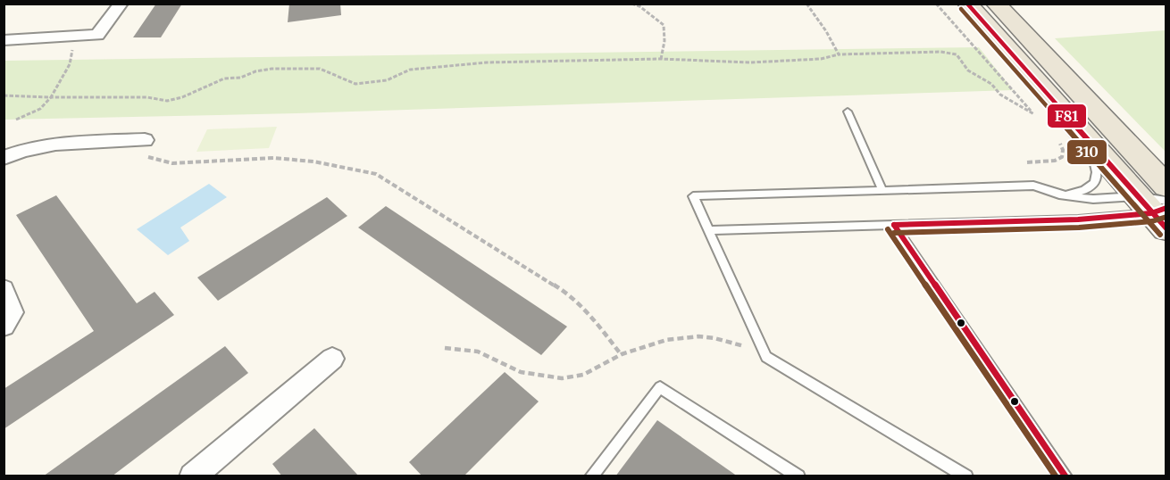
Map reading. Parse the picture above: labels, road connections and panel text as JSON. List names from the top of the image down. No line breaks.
{"lines":["transit line F81","transit line 310"]}
